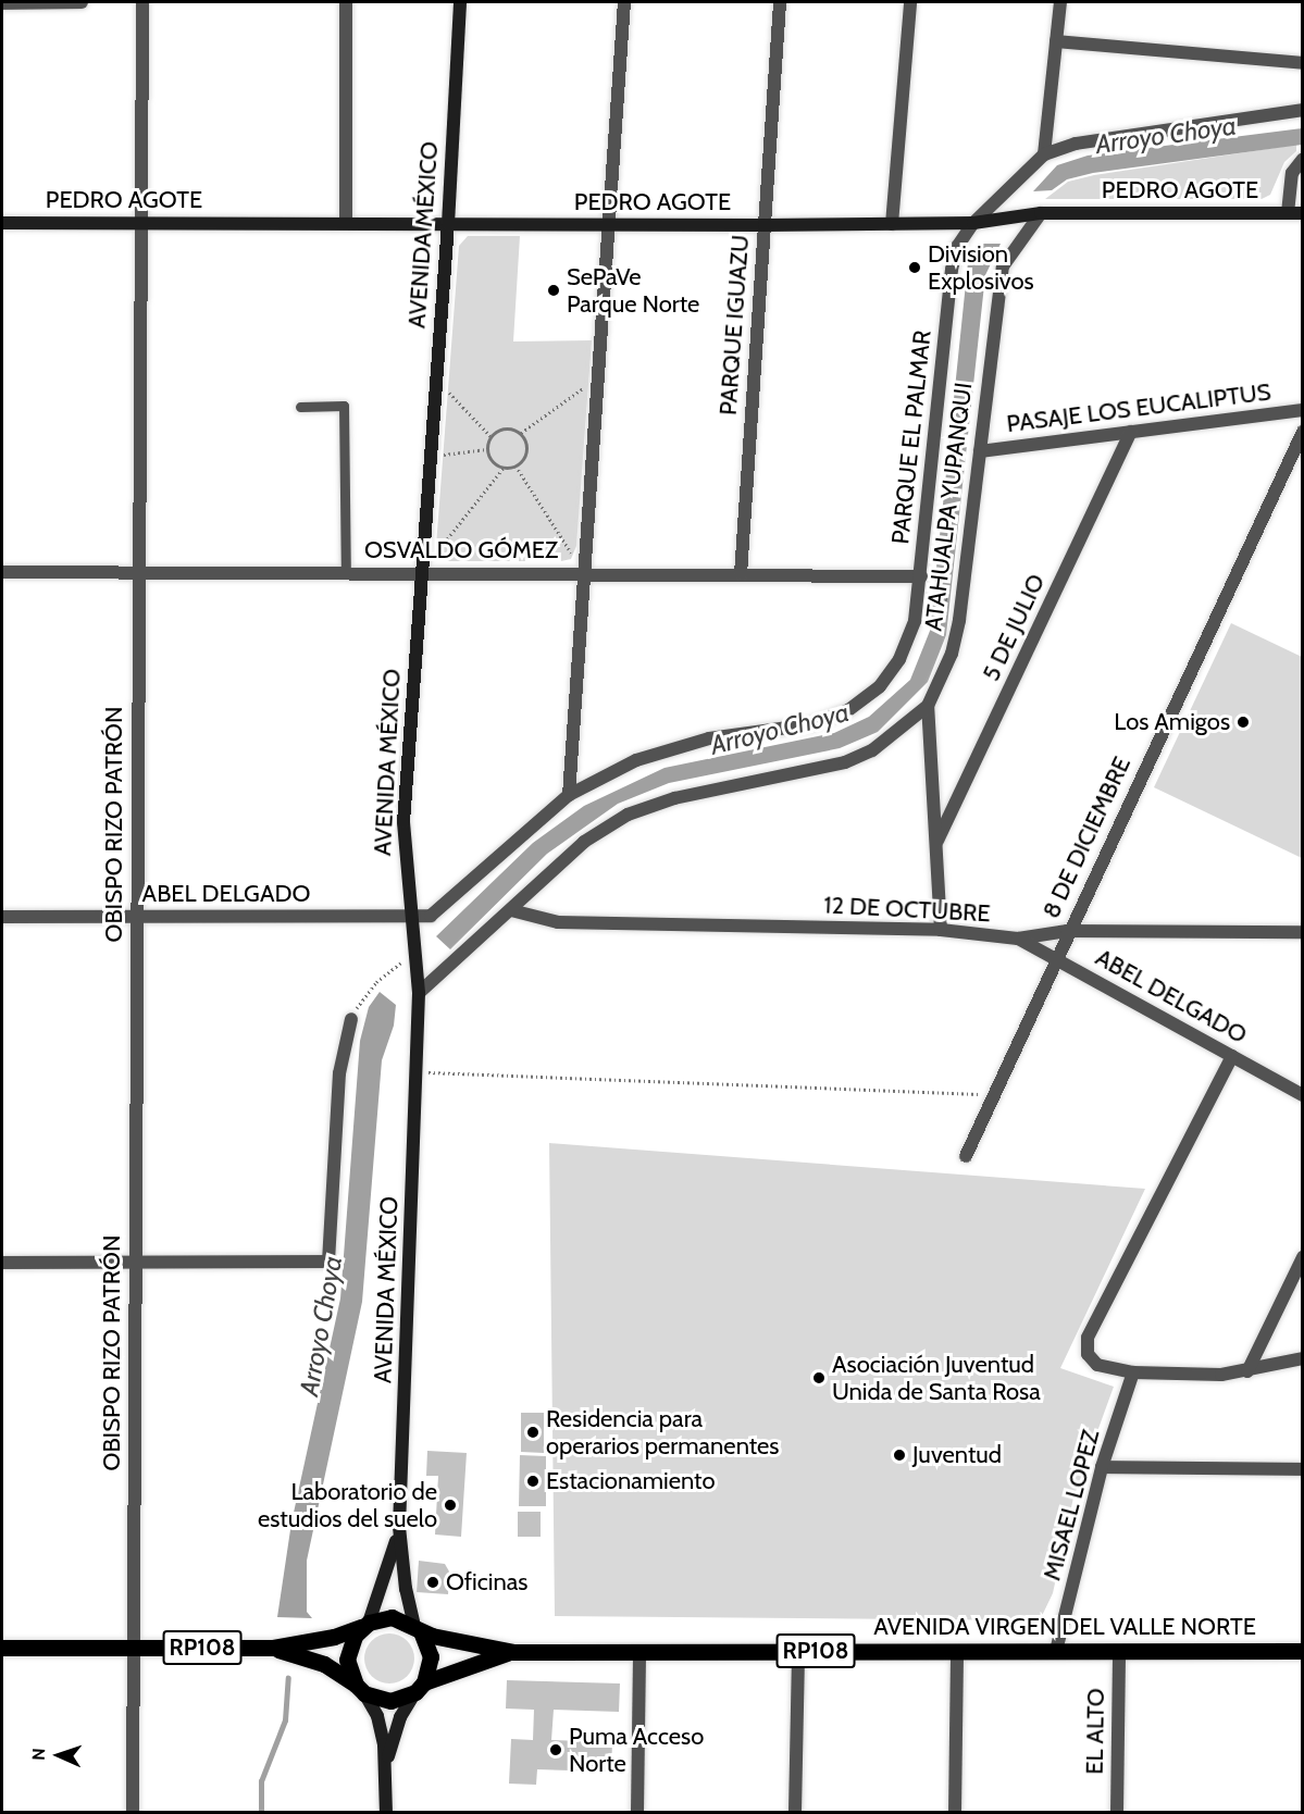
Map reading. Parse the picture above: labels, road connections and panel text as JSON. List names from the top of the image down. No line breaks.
{"streets":{"main road":["PEDRO AGOTE","AVENIDA MÉXICO","AVENIDA VIRGEN DEL VALLE NORTE","RP108"],"street":["PARQUE IGUAZU","PASAJE LOS EUCALIPTUS","PARQUE EL PALMAR","ATAHUALPA YUPANQUI","OSVALDO GÓMEZ","5 DE JULIO","OBISPO RIZO PATRÓN","8 DE DICIEMBRE","ABEL DELGADO","12 DE OCTUBRE","MISAEL LOPEZ","EL ALTO"]},"crossings":[["PEDRO AGOTE","AVENIDA MÉXICO"],["PEDRO AGOTE","PARQUE IGUAZU"],["PEDRO AGOTE","PARQUE EL PALMAR"],["PEDRO AGOTE","ATAHUALPA YUPANQUI"],["PEDRO AGOTE","OBISPO RIZO PATRÓN"],["AVENIDA MÉXICO","OSVALDO GÓMEZ"],["AVENIDA MÉXICO","ABEL DELGADO"],["AVENIDA MÉXICO","AVENIDA VIRGEN DEL VALLE NORTE"],["AVENIDA MÉXICO","RP108"],["PARQUE IGUAZU","OSVALDO GÓMEZ"],["PASAJE LOS EUCALIPTUS","ATAHUALPA YUPANQUI"],["PASAJE LOS EUCALIPTUS","5 DE JULIO"],["PARQUE EL PALMAR","OSVALDO GÓMEZ"],["PARQUE EL PALMAR","ABEL DELGADO"],["ATAHUALPA YUPANQUI","5 DE JULIO"],["ATAHUALPA YUPANQUI","12 DE OCTUBRE"],["OSVALDO GÓMEZ","OBISPO RIZO PATRÓN"],["OBISPO RIZO PATRÓN","ABEL DELGADO"],["OBISPO RIZO PATRÓN","RP108"],["8 DE DICIEMBRE","ABEL DELGADO"],["8 DE DICIEMBRE","12 DE OCTUBRE"],["ABEL DELGADO","12 DE OCTUBRE"],["MISAEL LOPEZ","AVENIDA VIRGEN DEL VALLE NORTE"],["AVENIDA VIRGEN DEL VALLE NORTE","RP108"],["AVENIDA VIRGEN DEL VALLE NORTE","EL ALTO"]],"water":["Arroyo Choya"],"places":["Division Explosivos","SePaVe Parque Norte","Los Amigos","Asociación Juventud Unida de Santa Rosa","Residencia para operarios permanentes","Juventud","Estacionamiento","Laboratorio de estudios del suelo","Oficinas","Puma Acceso Norte"],"north":"left"}
